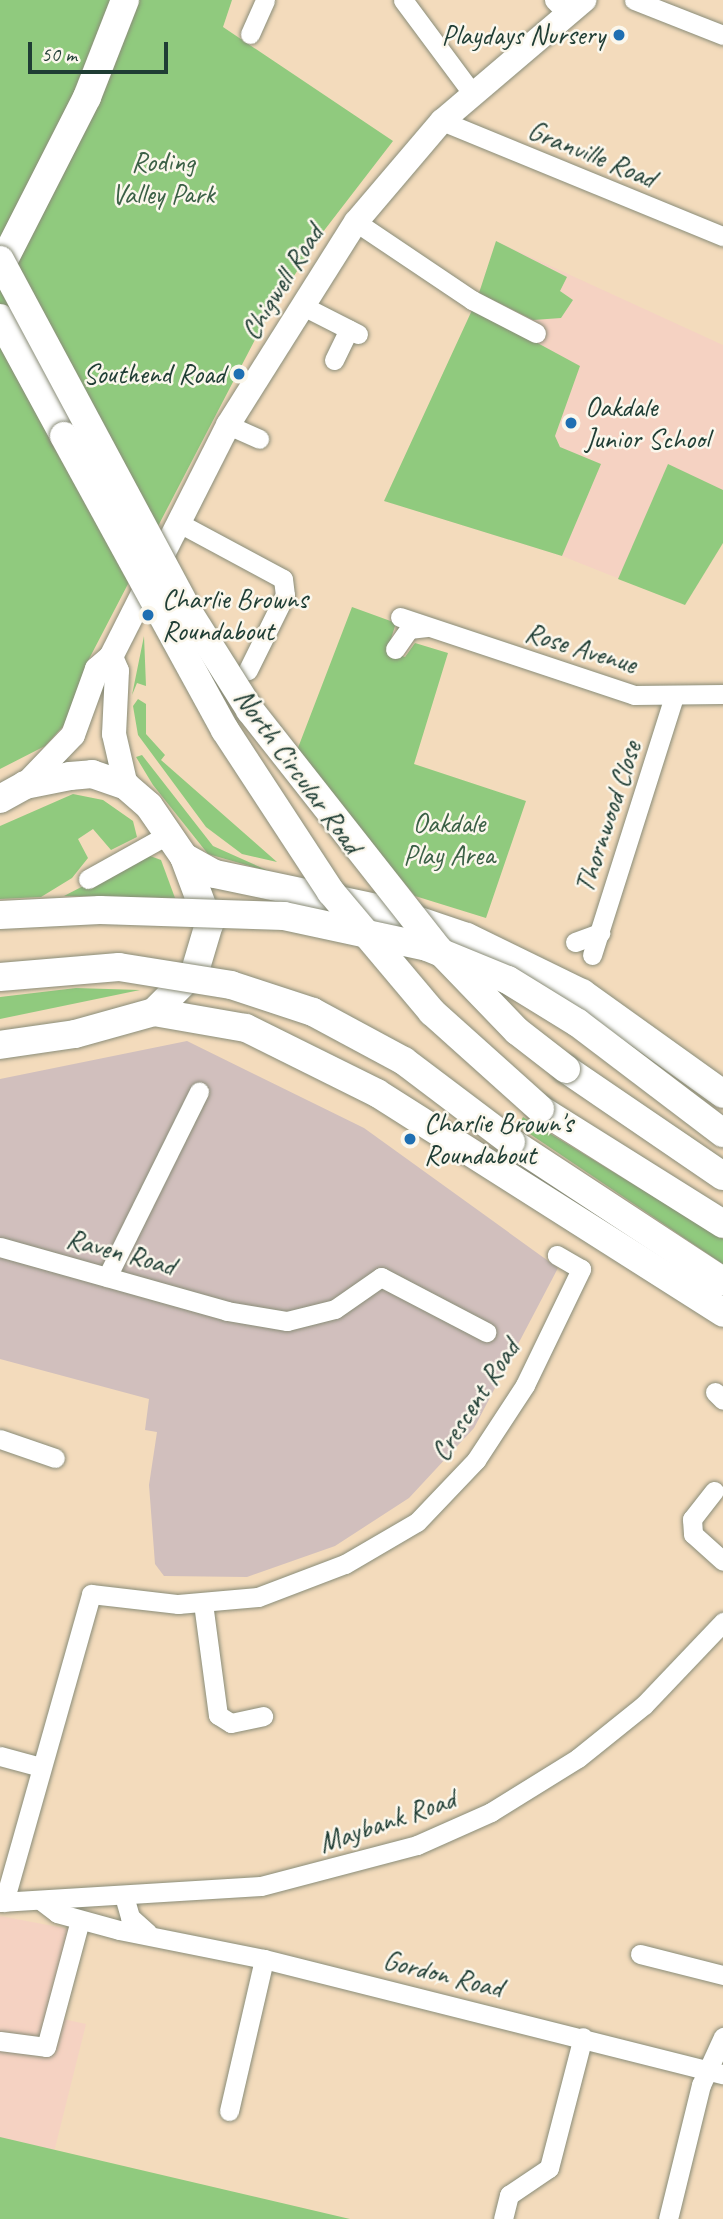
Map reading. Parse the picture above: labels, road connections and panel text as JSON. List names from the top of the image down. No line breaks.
{"streets":{"highway":["North Circular Road"],"main road":["Chigwell Road"],"street":["Granville Road","Rose Avenue","Thornwood Close","Raven Road","Crescent Road","Maybank Road","Gordon Road"]},"crossings":[["Granville Road","Chigwell Road"],["Rose Avenue","Thornwood Close"],["Crescent Road","Maybank Road"],["Maybank Road","Gordon Road"]],"parks":["Roding Valley Park","Oakdale Play Area"],"places":["Playdays Nursery","Southend Road","Oakdale Junior School","Charlie Browns Roundabout","Charlie Brown's Roundabout"],"scale_bar":"50 m"}
